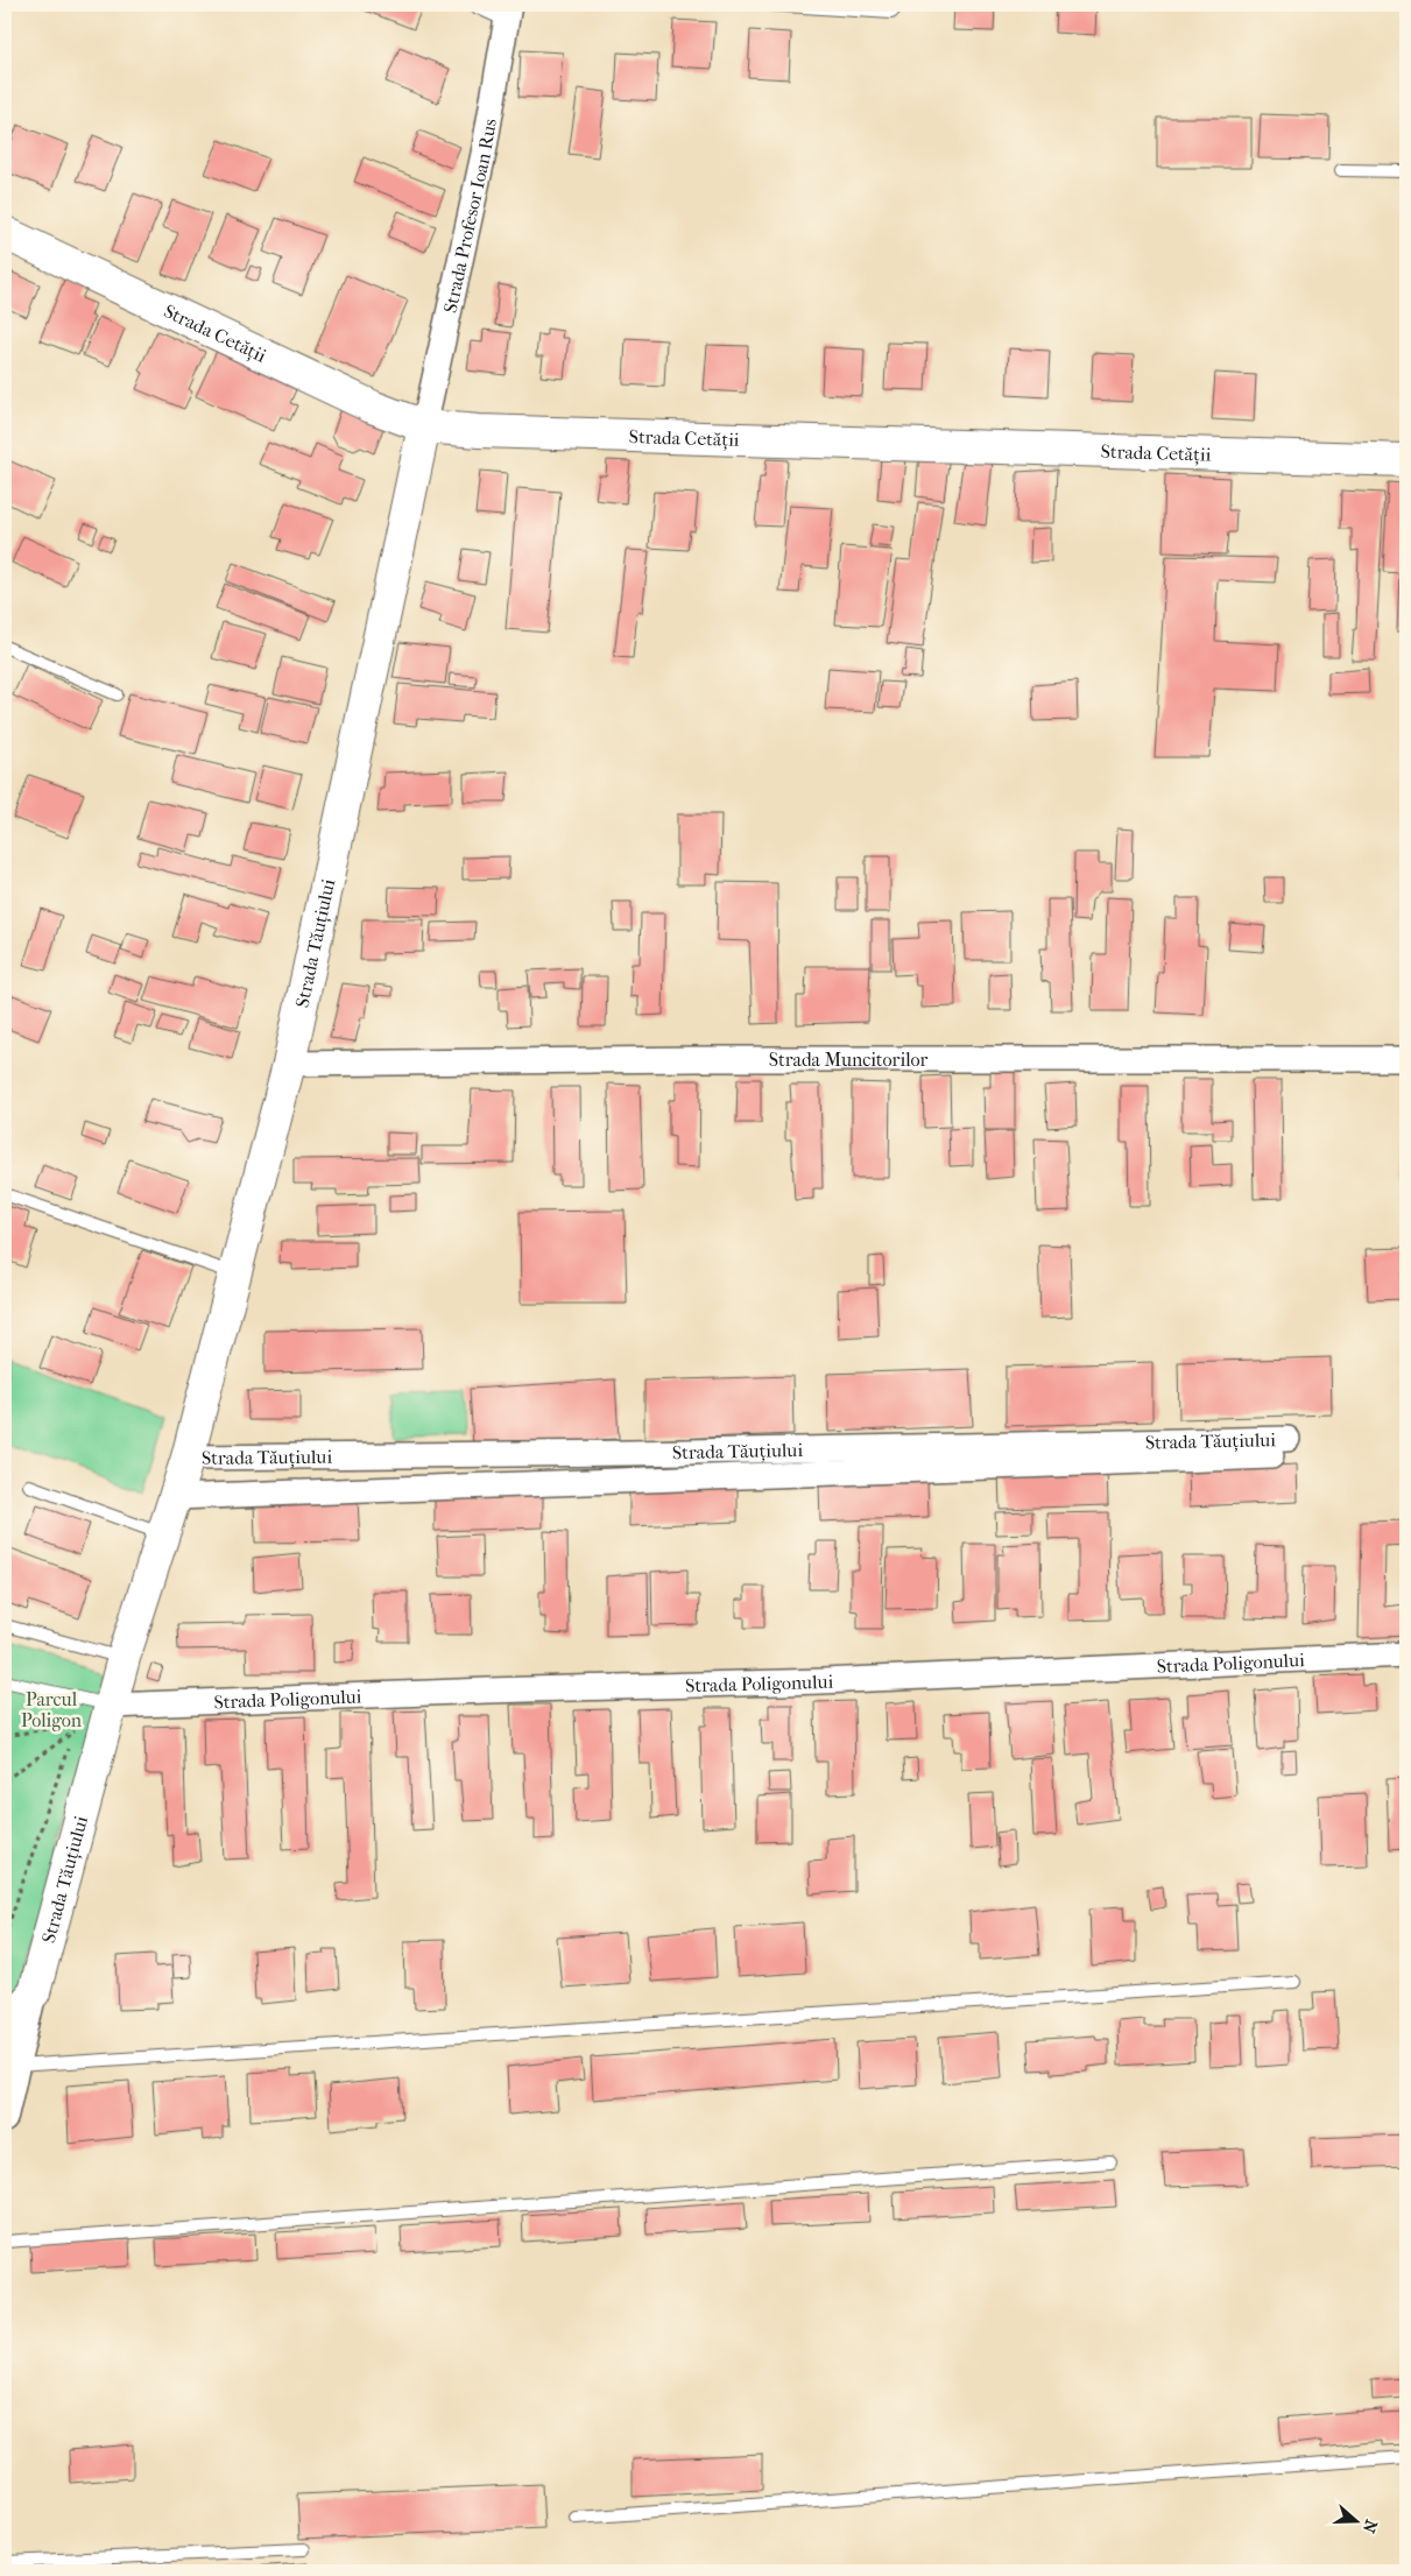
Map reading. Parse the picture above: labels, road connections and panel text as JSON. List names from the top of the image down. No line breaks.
{"streets":{"main road":["Strada Cetății","Strada Tăuțiului"],"street":["Strada Profesor Ioan Rus","Strada Muncitorilor","Strada Poligonului"]},"crossings":[["Strada Profesor Ioan Rus","Strada Cetății"],["Strada Profesor Ioan Rus","Strada Tăuțiului"],["Strada Cetății","Strada Tăuțiului"],["Strada Tăuțiului","Strada Muncitorilor"],["Strada Tăuțiului","Strada Poligonului"]],"parks":["Parcul Poligon"],"north":"right"}
